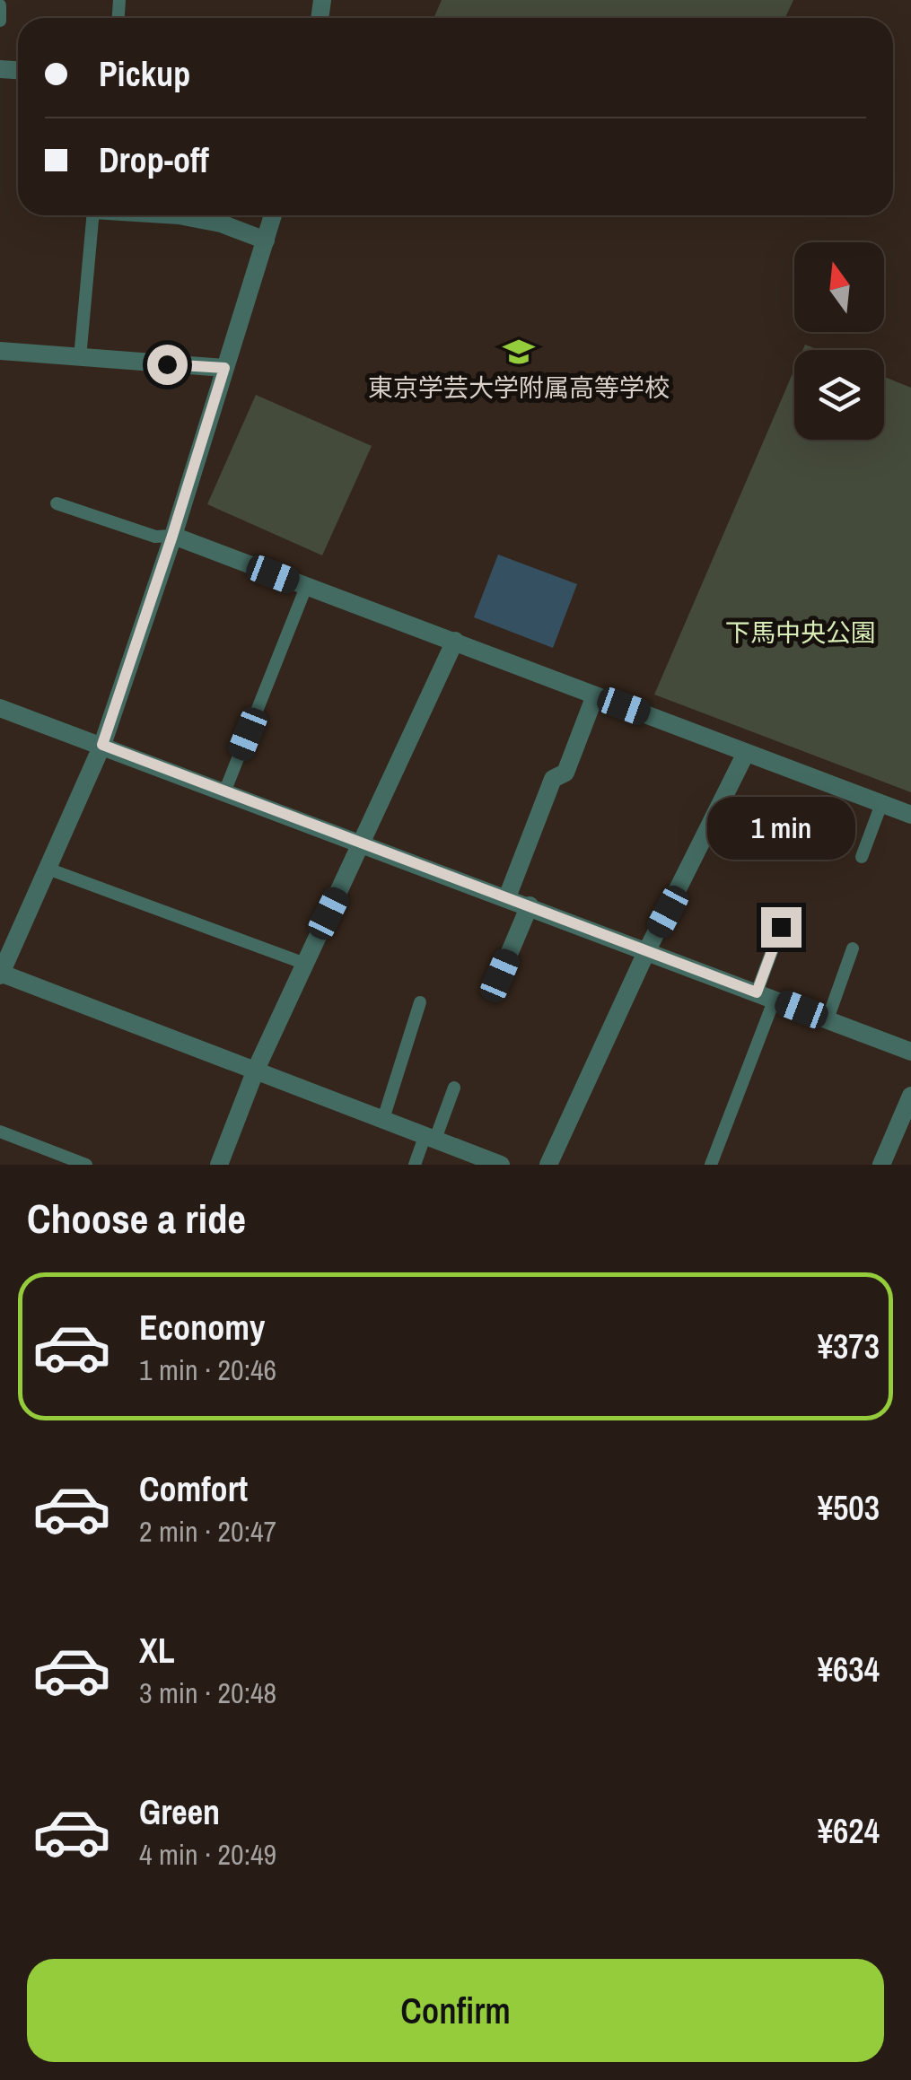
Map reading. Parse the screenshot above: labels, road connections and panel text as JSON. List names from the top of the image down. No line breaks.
{"parks":["下馬中央公園"],"places":{"school or university":["東京学芸大学附属高等学校"]},"north":"top","page":{"banner":["Pickup","Drop-off"],"bubble":"1 min","heading":"Choose a ride","list":[{"name":"Economy","note":"1 min · 20:46","value":"¥373"},{"name":"Comfort","note":"2 min · 20:47","value":"¥503"},{"name":"XL","note":"3 min · 20:48","value":"¥634"},{"name":"Green","note":"4 min · 20:49","value":"¥624"}],"buttons":"Confirm"}}
